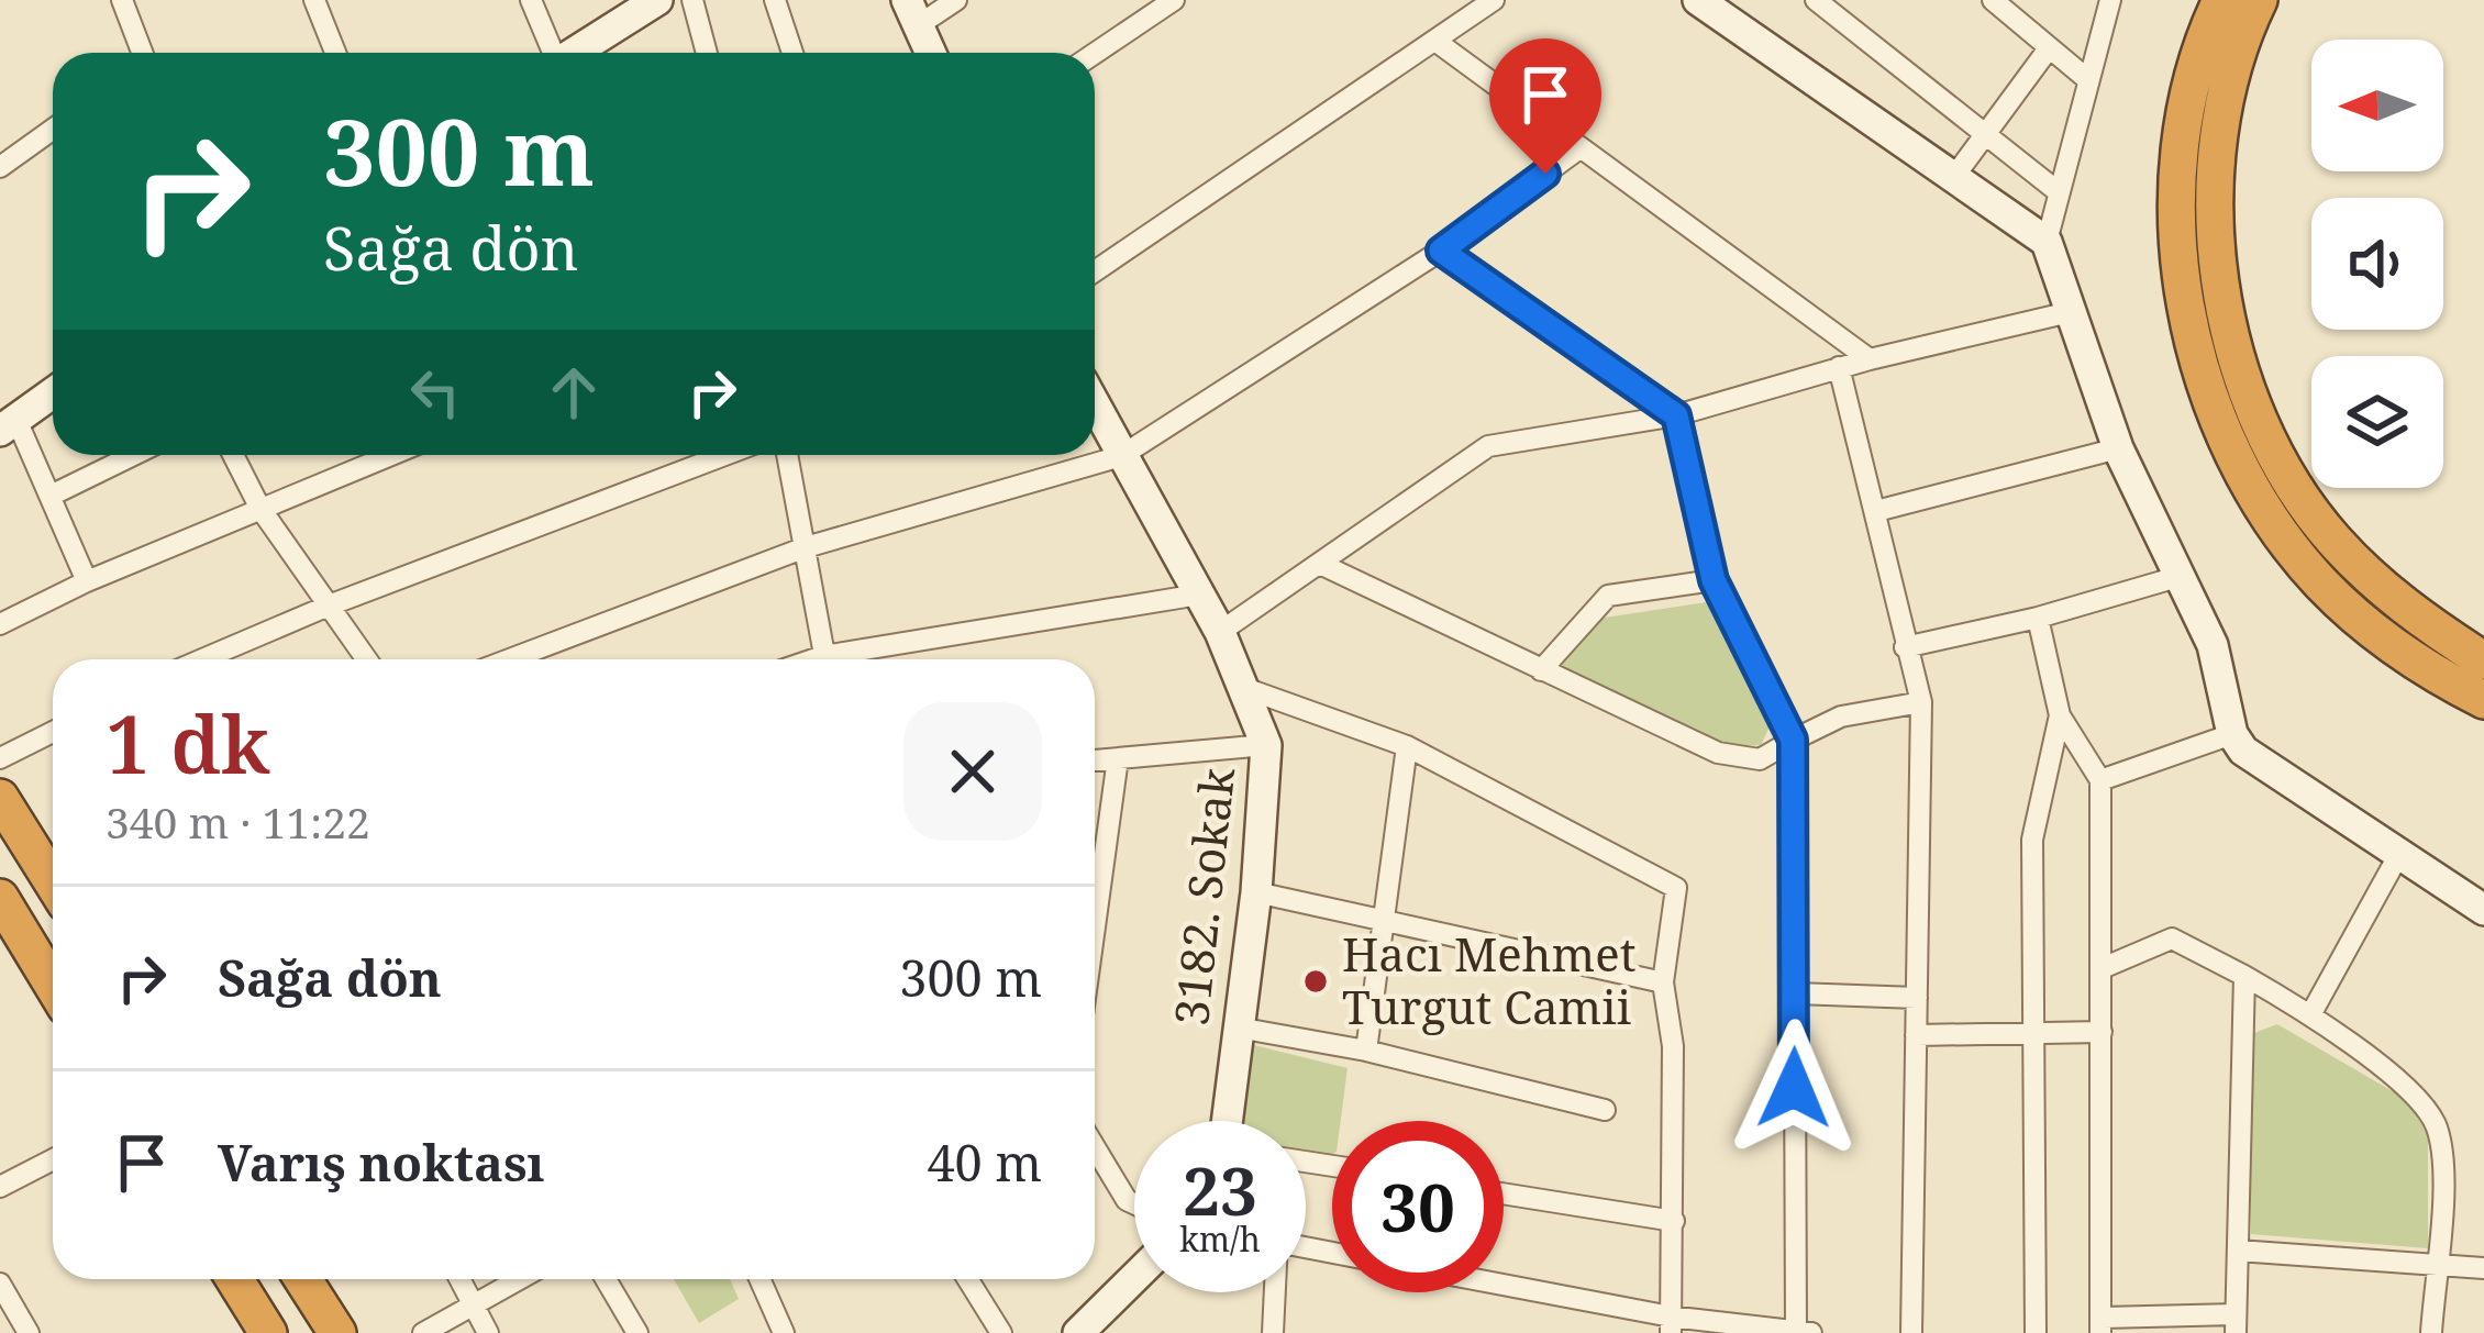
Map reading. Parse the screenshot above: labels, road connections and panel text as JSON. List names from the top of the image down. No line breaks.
{"streets":{"main road":["3182. Sokak"]},"places":["Hacı Mehmet Turgut Camii"],"north":"left","page":{"turn":["300 m","Sağa dön"],"heading":["1 dk","340 m · 11:22"],"list":[{"name":"Sağa dön","value":"300 m"},{"name":"Varış noktası","value":"40 m"}],"speed":"23 km/h","limit":"30"}}
